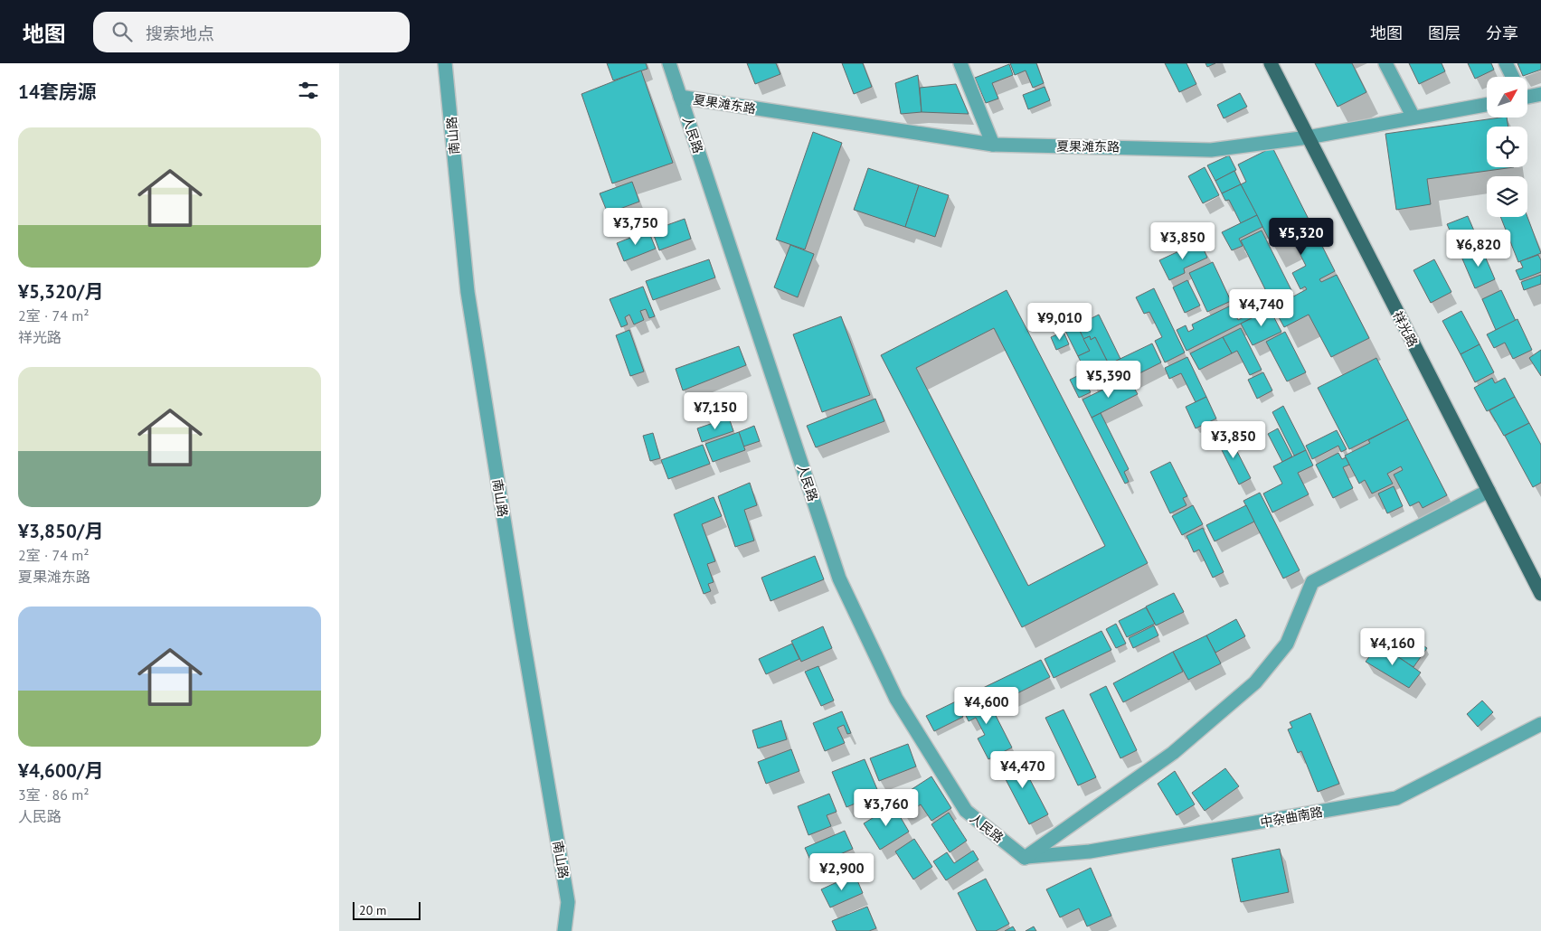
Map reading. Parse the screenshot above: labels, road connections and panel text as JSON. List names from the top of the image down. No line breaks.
{"streets":{"main road":["祥光路"],"street":["夏果滩东路","人民路","南山路","中杂曲南路"]},"crossings":[["夏果滩东路","人民路"],["夏果滩东路","祥光路"],["人民路","中杂曲南路"]],"scale_bar":"20 m","north":"top right","page":{"header":"地图","search":"搜索地点","nav":["地图","图层","分享"],"heading":"14套房源","list":[{"name":"¥5,320/月","note":"2室 · 74 m² · 祥光路"},{"name":"¥3,850/月","note":"2室 · 74 m² · 夏果滩东路"},{"name":"¥4,600/月","note":"3室 · 86 m² · 人民路"}],"price":["¥3,750","¥5,320","¥3,850","¥6,820","¥4,740","¥9,010","¥5,390","¥7,150","¥3,850","¥4,160","¥4,600","¥4,470","¥3,760","¥2,900"],"scale":"20 m"}}
